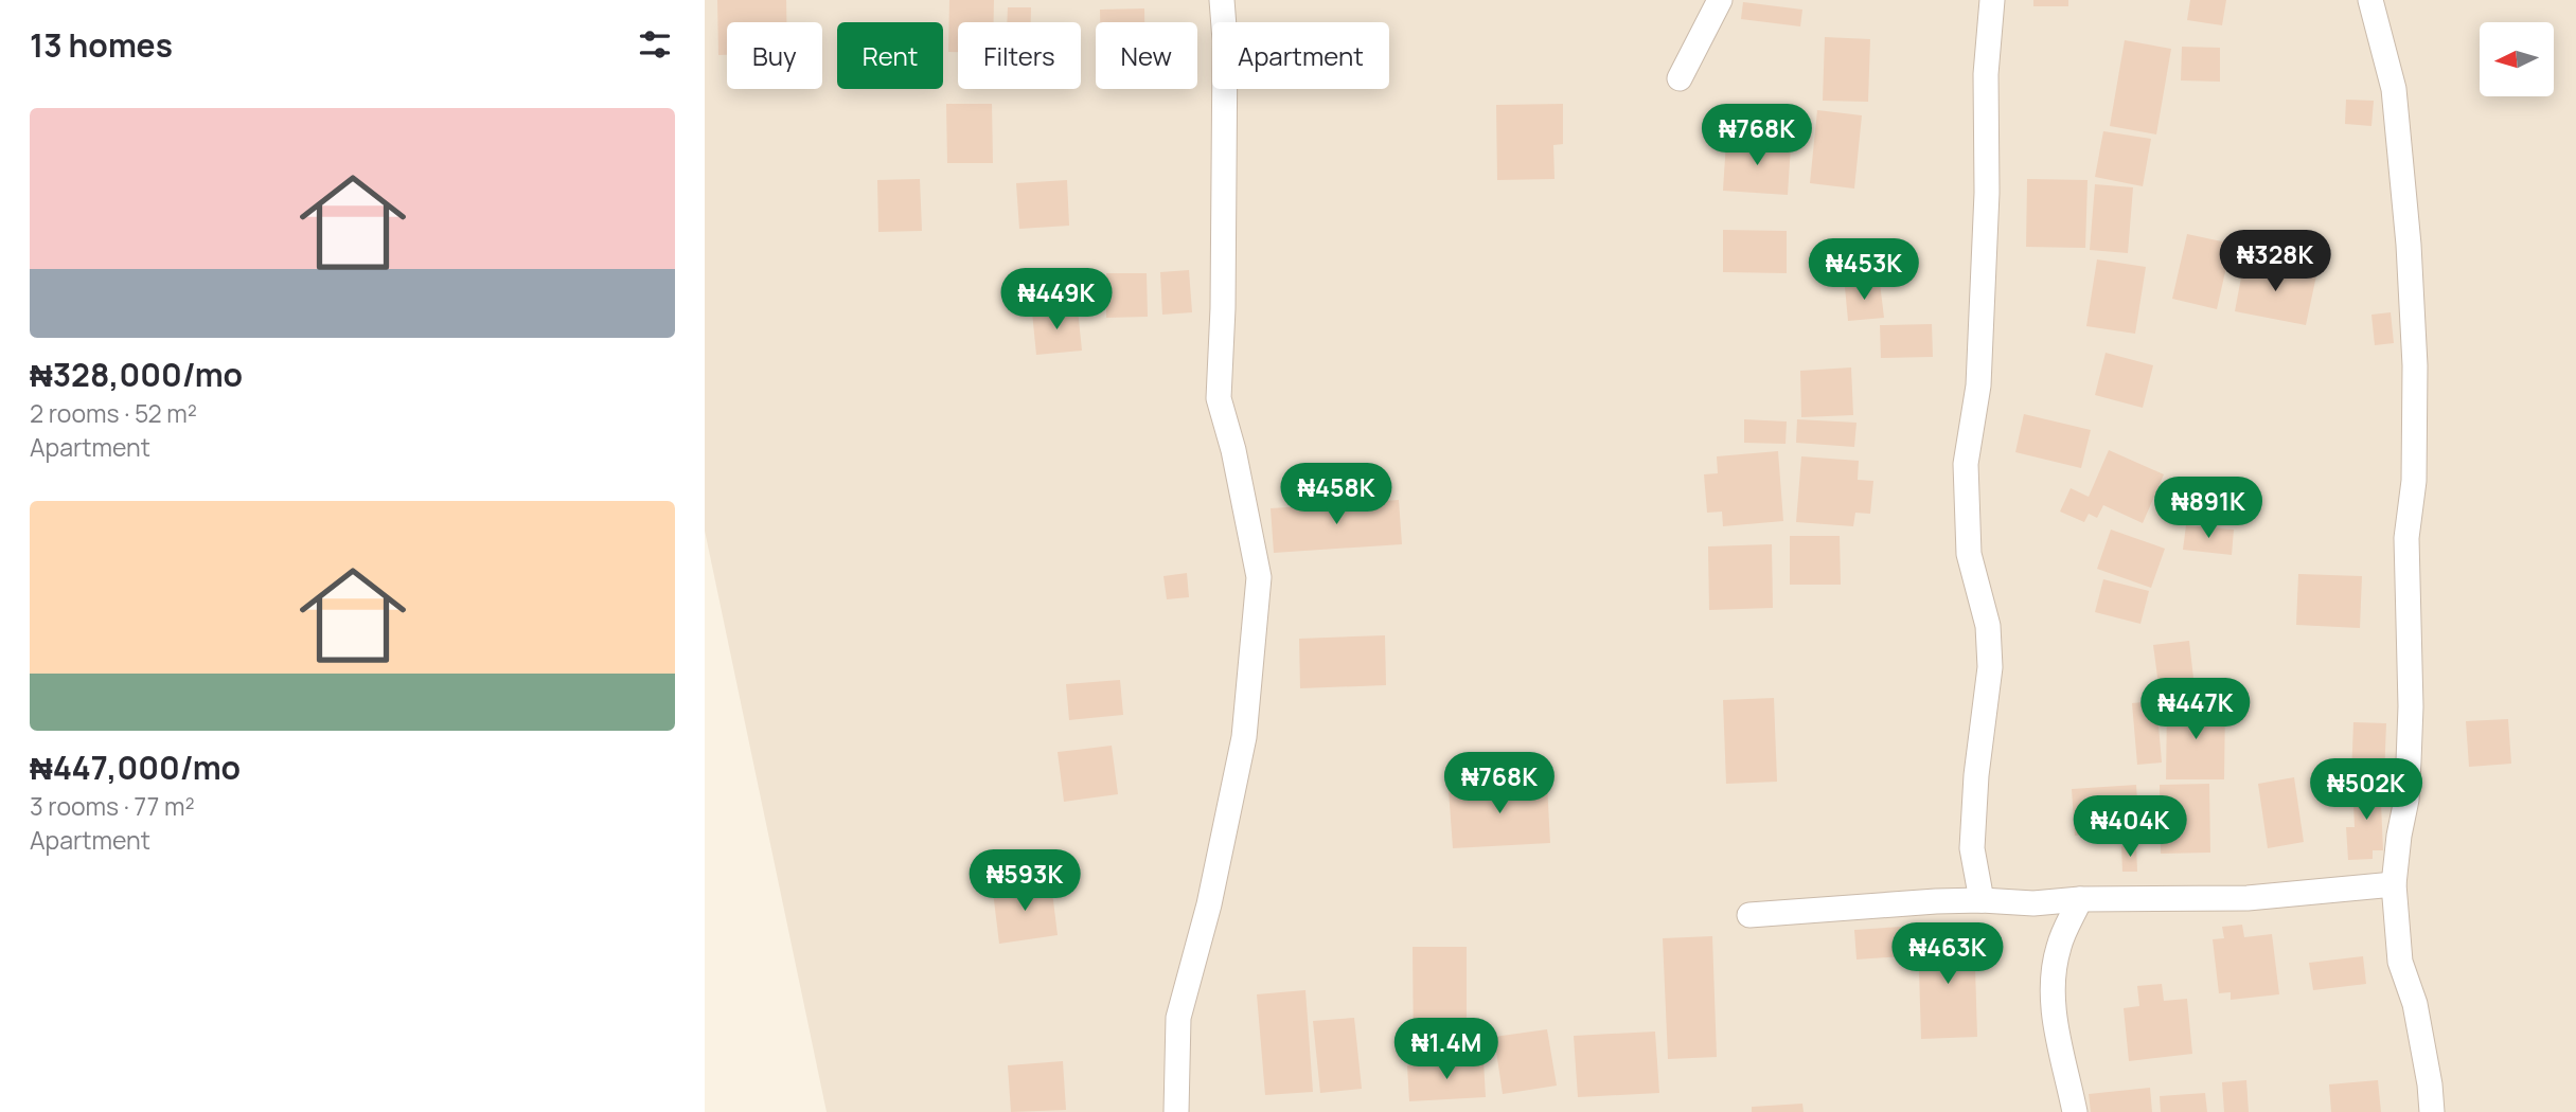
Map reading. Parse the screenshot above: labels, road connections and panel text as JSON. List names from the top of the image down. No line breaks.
{"north":"left","page":{"heading":"13 homes","chip":["Buy","Rent","Filters","New","Apartment"],"list":[{"name":"₦328,000/mo","note":"2 rooms · 52 m² · Apartment"},{"name":"₦447,000/mo","note":"3 rooms · 77 m² · Apartment"}],"price":["₦768K","₦328K","₦453K","₦449K","₦458K","₦891K","₦447K","₦768K","₦502K","₦404K","₦593K","₦463K","₦1.4M"]}}
